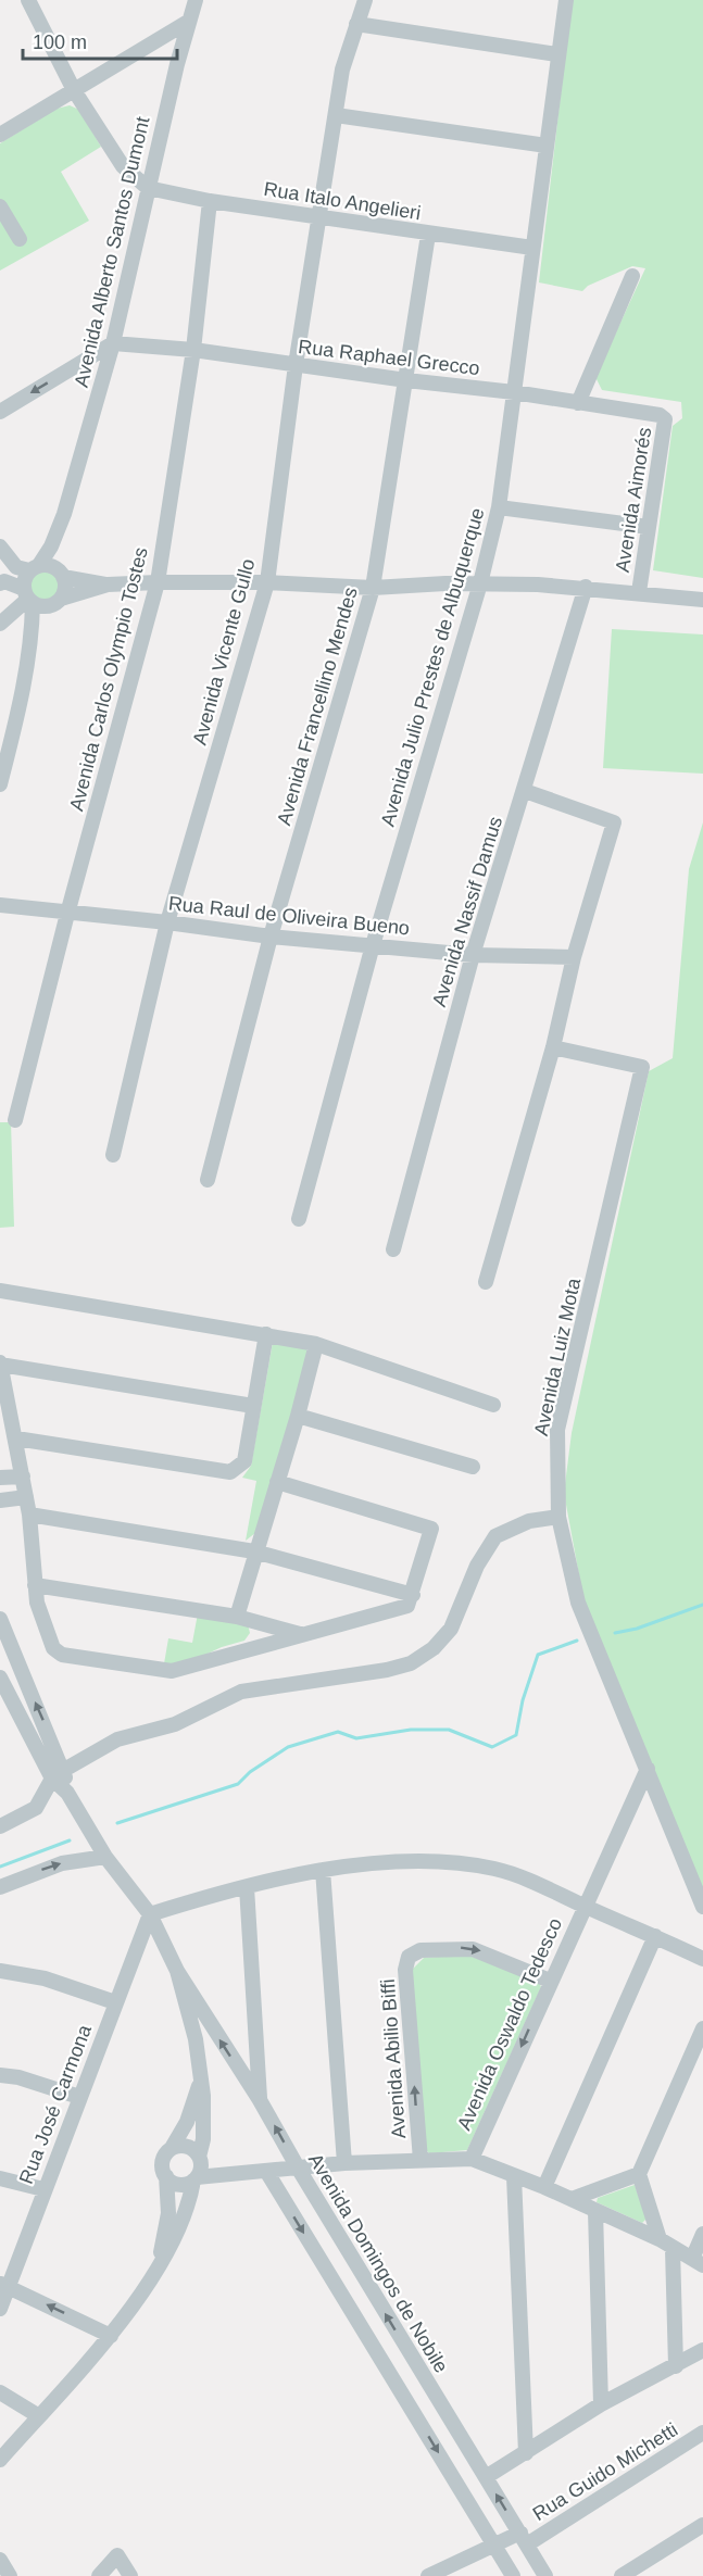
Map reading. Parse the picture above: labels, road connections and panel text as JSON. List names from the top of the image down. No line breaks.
{"streets":{"street":["Rua Italo Angelieri","Avenida Alberto Santos Dumont","Rua Raphael Grecco","Avenida Aimorés","Avenida Vicente Gullo","Avenida Julio Prestes de Albuquerque","Avenida Carlos Olympio Tostes","Avenida Francellino Mendes","Avenida Nassif Damus","Rua Raul de Oliveira Bueno","Avenida Luiz Mota","Avenida Oswaldo Tedesco","Avenida Abilio Biffi","Rua José Carmona","Avenida Domingos de Nobile","Rua Guido Michetti"]},"crossings":[["Rua Italo Angelieri","Avenida Alberto Santos Dumont"],["Rua Italo Angelieri","Avenida Vicente Gullo"],["Rua Italo Angelieri","Avenida Julio Prestes de Albuquerque"],["Rua Italo Angelieri","Avenida Carlos Olympio Tostes"],["Rua Italo Angelieri","Avenida Francellino Mendes"],["Avenida Alberto Santos Dumont","Rua Raphael Grecco"],["Rua Raphael Grecco","Avenida Aimorés"],["Rua Raphael Grecco","Avenida Vicente Gullo"],["Rua Raphael Grecco","Avenida Julio Prestes de Albuquerque"],["Rua Raphael Grecco","Avenida Carlos Olympio Tostes"],["Rua Raphael Grecco","Avenida Francellino Mendes"],["Avenida Vicente Gullo","Rua Raul de Oliveira Bueno"],["Avenida Julio Prestes de Albuquerque","Rua Raul de Oliveira Bueno"],["Avenida Carlos Olympio Tostes","Rua Raul de Oliveira Bueno"],["Avenida Francellino Mendes","Rua Raul de Oliveira Bueno"],["Avenida Nassif Damus","Rua Raul de Oliveira Bueno"],["Avenida Luiz Mota","Avenida Oswaldo Tedesco"],["Avenida Oswaldo Tedesco","Avenida Abilio Biffi"],["Avenida Domingos de Nobile","Rua Guido Michetti"]],"scale_bar":"100 m"}
